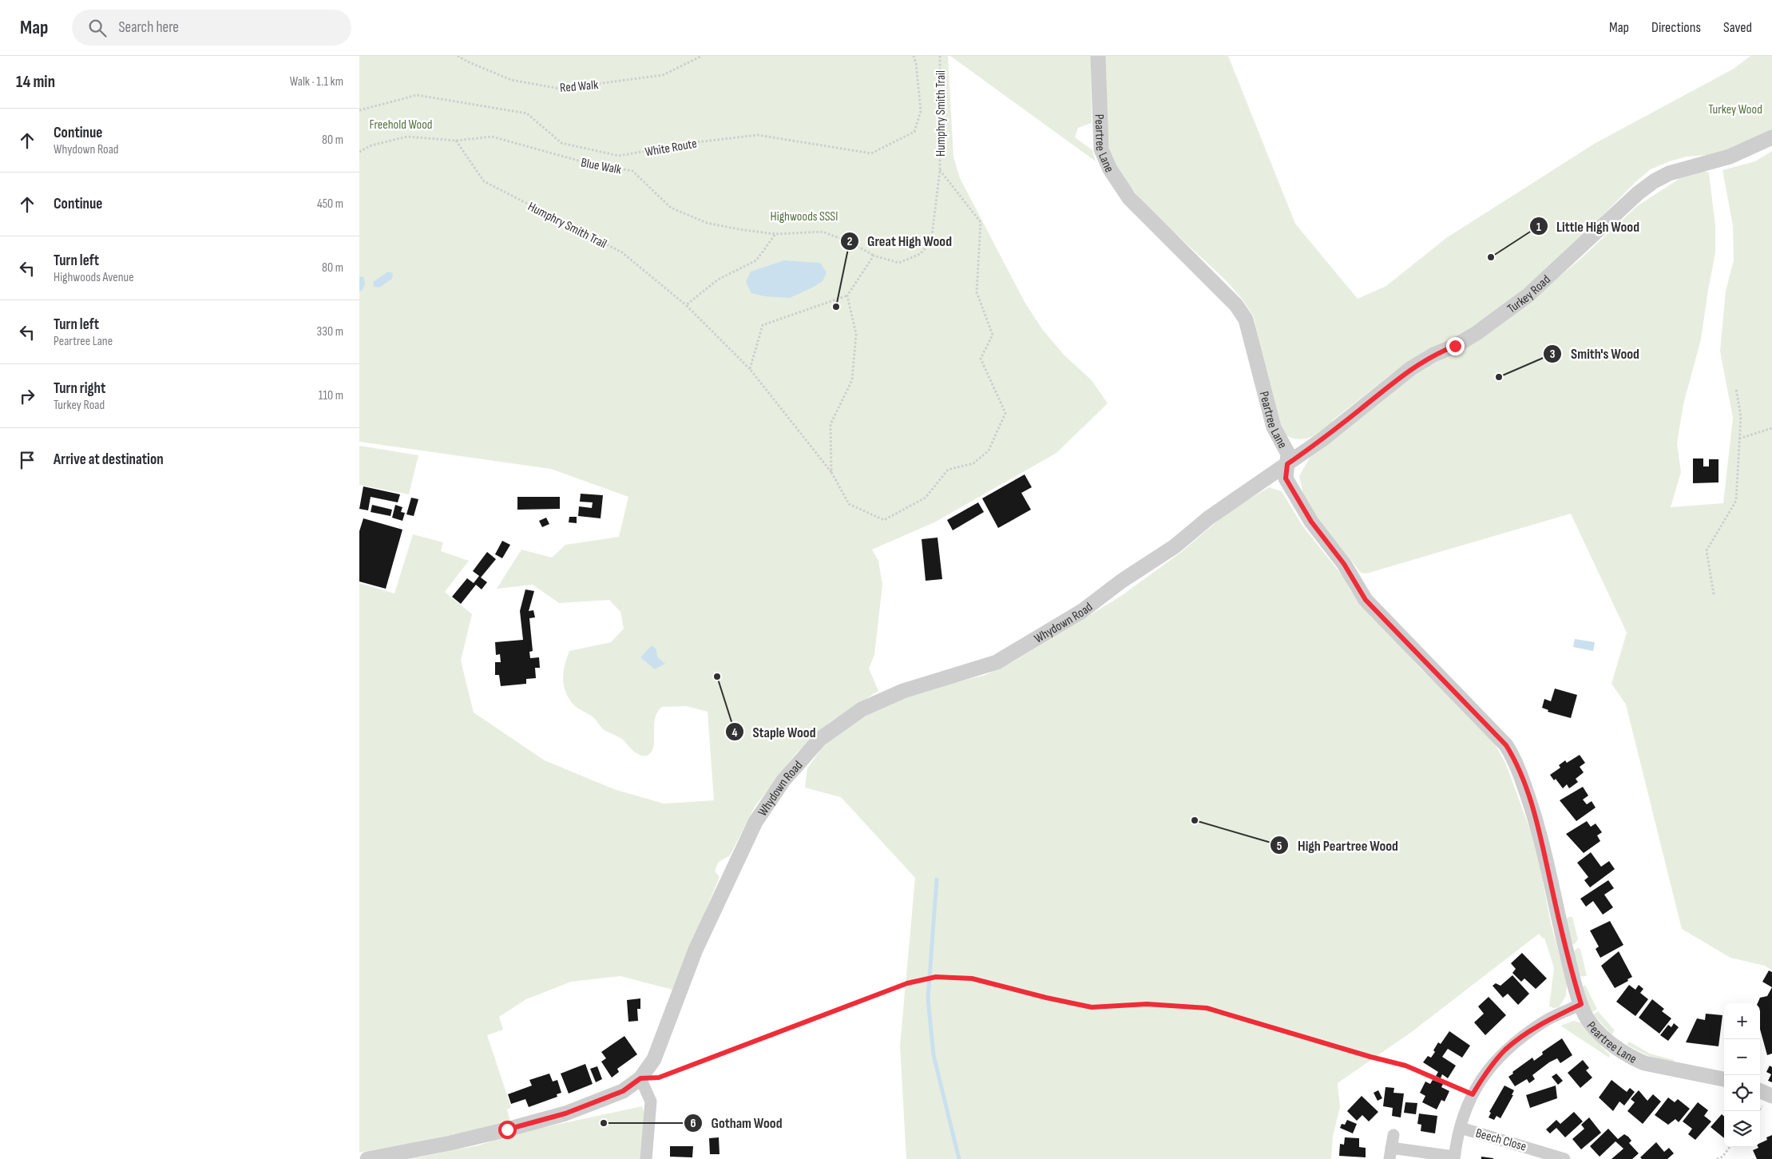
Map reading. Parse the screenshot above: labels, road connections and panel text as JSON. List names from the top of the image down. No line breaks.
{"streets":{"street":["Peartree Lane","Turkey Road","Whydown Road","Beech Close"],"path":["Red Walk","Humphry Smith Trail","White Route","Blue Walk"]},"crossings":[["Humphry Smith Trail","Blue Walk"],["Peartree Lane","Turkey Road"],["Peartree Lane","Whydown Road"],["Turkey Road","Whydown Road"]],"parks":["Turkey Wood","Freehold Wood","Highwoods SSSI"],"places":["Little High Wood","Great High Wood","Smith's Wood","Staple Wood","High Peartree Wood","Gotham Wood"],"page":{"header":"Map","search":"Search here","nav":["Map","Directions","Saved"],"heading":["14 min","Walk · 1.1 km"],"list":[["Continue","Whydown Road","80 m"],["Continue","450 m"],["Turn left","Highwoods Avenue","80 m"],["Turn left","Peartree Lane","330 m"],["Turn right","Turkey Road","110 m"],"Arrive at destination"],"map_buttons":["+","−"]}}
